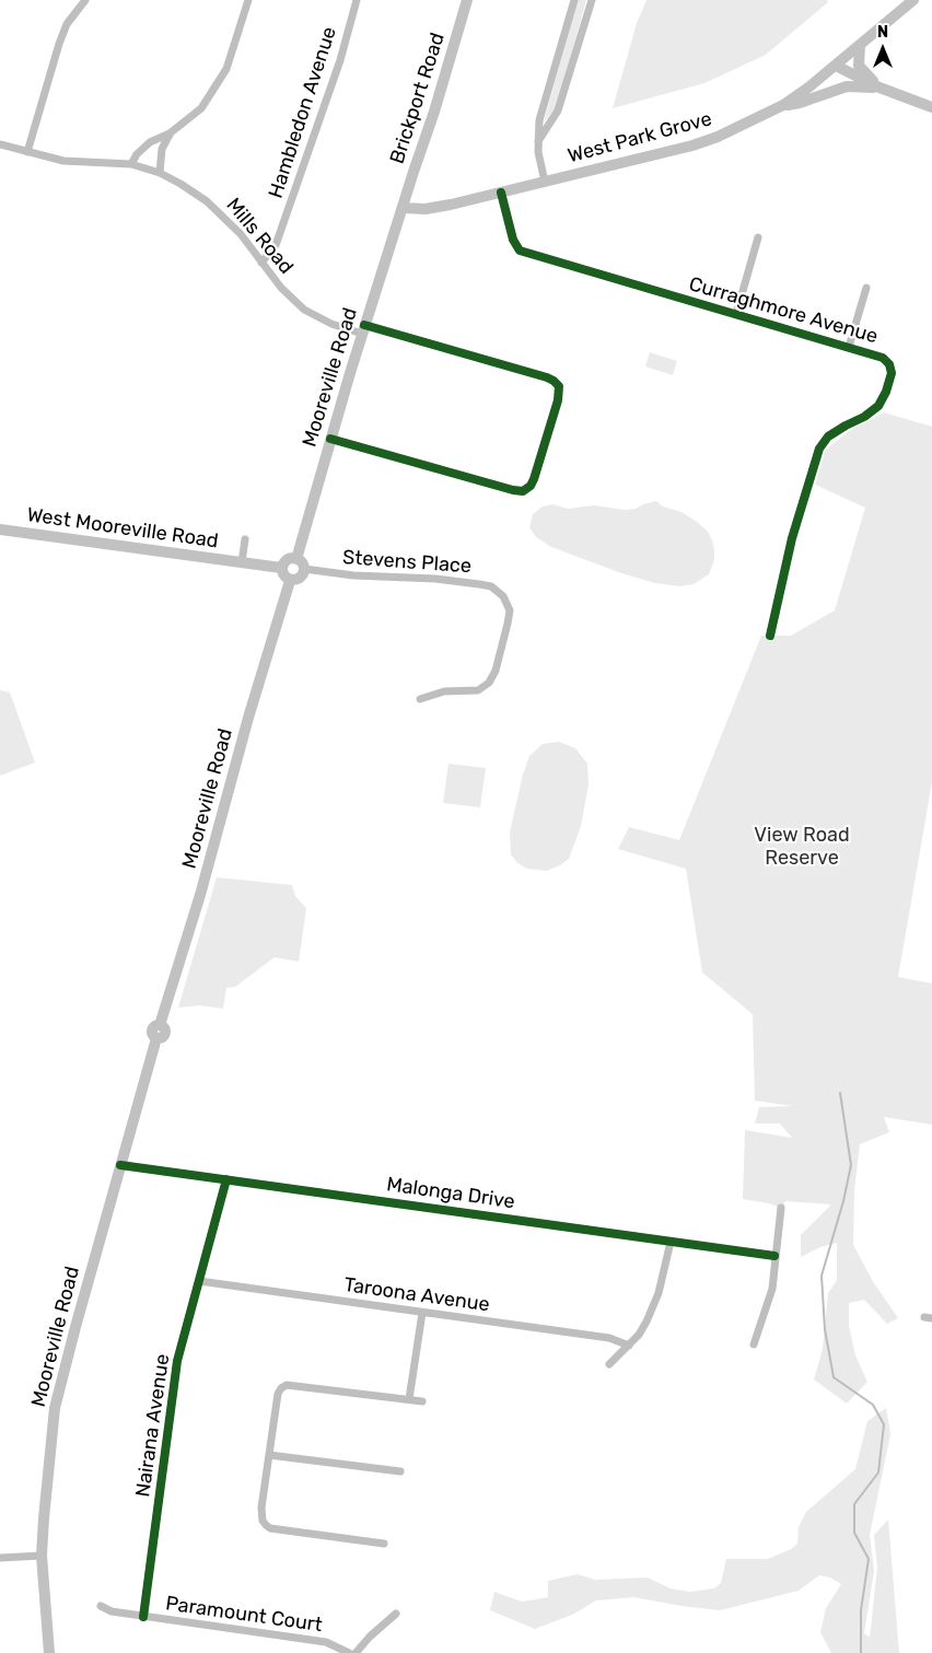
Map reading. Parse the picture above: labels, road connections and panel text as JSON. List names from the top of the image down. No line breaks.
{"streets":{"main road":["Brickport Road","West Park Grove","Mooreville Road","West Mooreville Road"],"street":["Hambledon Avenue","Mills Road","Curraghmore Avenue","Stevens Place","Malonga Drive","Taroona Avenue","Nairana Avenue","Paramount Court"]},"crossings":[["Brickport Road","West Park Grove"],["Brickport Road","Mooreville Road"],["Hambledon Avenue","Mills Road"],["West Park Grove","Curraghmore Avenue"],["West Park Grove","Mooreville Road"],["Mills Road","Mooreville Road"],["Mooreville Road","West Mooreville Road"],["Mooreville Road","Stevens Place"],["Mooreville Road","Malonga Drive"],["West Mooreville Road","Stevens Place"],["Malonga Drive","Nairana Avenue"],["Taroona Avenue","Nairana Avenue"],["Nairana Avenue","Paramount Court"]],"parks":["View Road Reserve"],"north":"top"}
